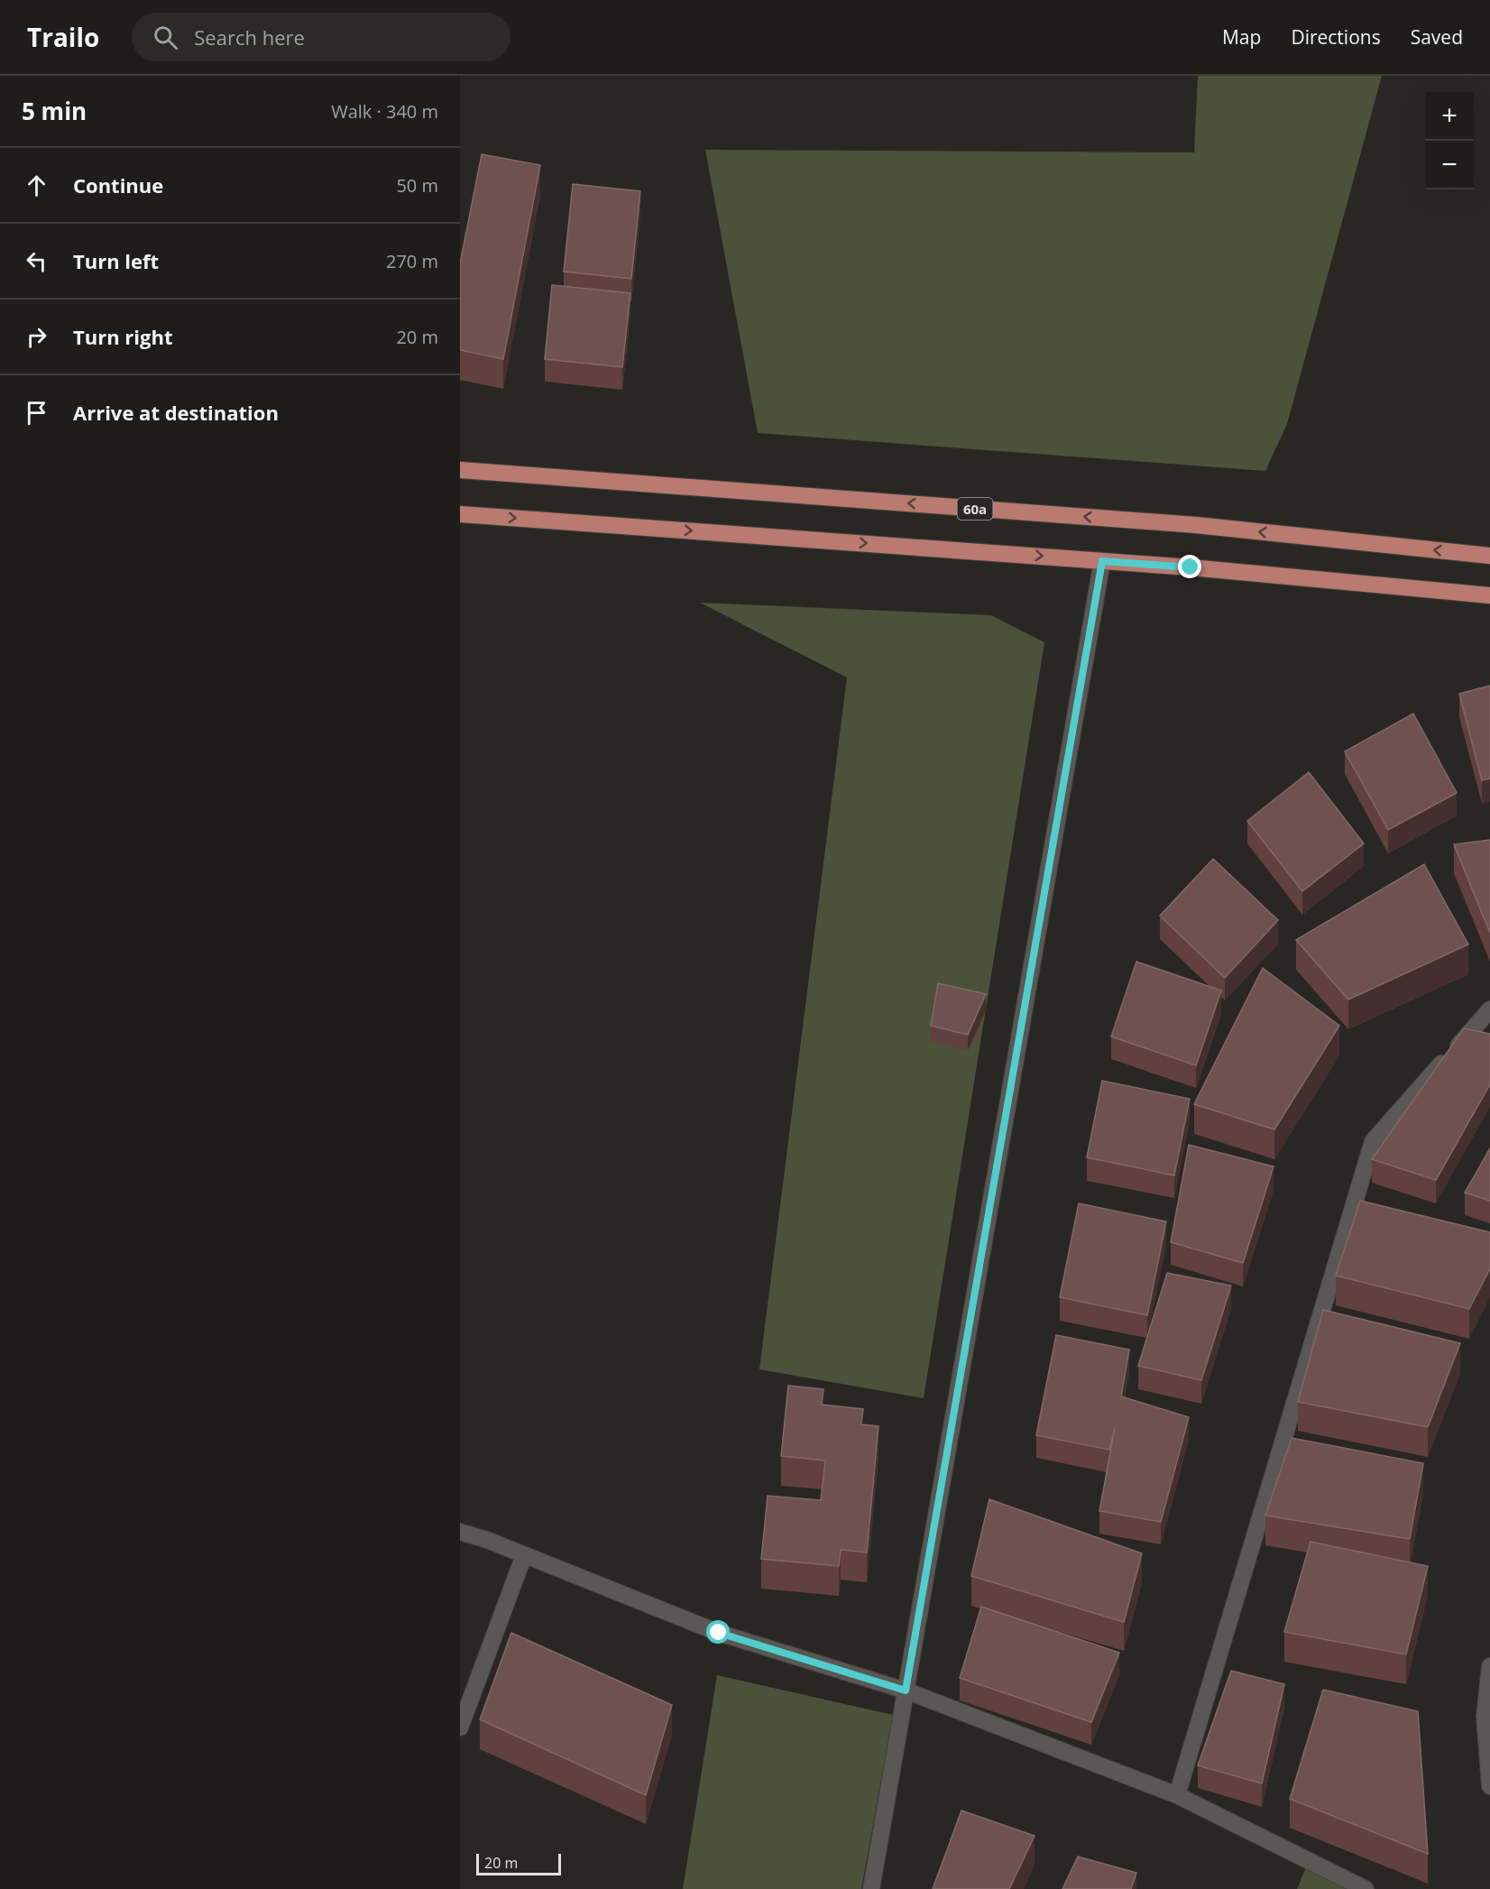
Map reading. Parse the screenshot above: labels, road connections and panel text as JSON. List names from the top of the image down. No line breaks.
{"streets":{"main road":["60a"]},"scale_bar":"20 m","page":{"header":"Trailo","search":"Search here","nav":["Map","Directions","Saved"],"heading":["5 min","Walk · 340 m"],"map_buttons":["+","−"],"list":[["Continue","50 m"],["Turn left","270 m"],["Turn right","20 m"],"Arrive at destination"],"scale":"20 m"}}
